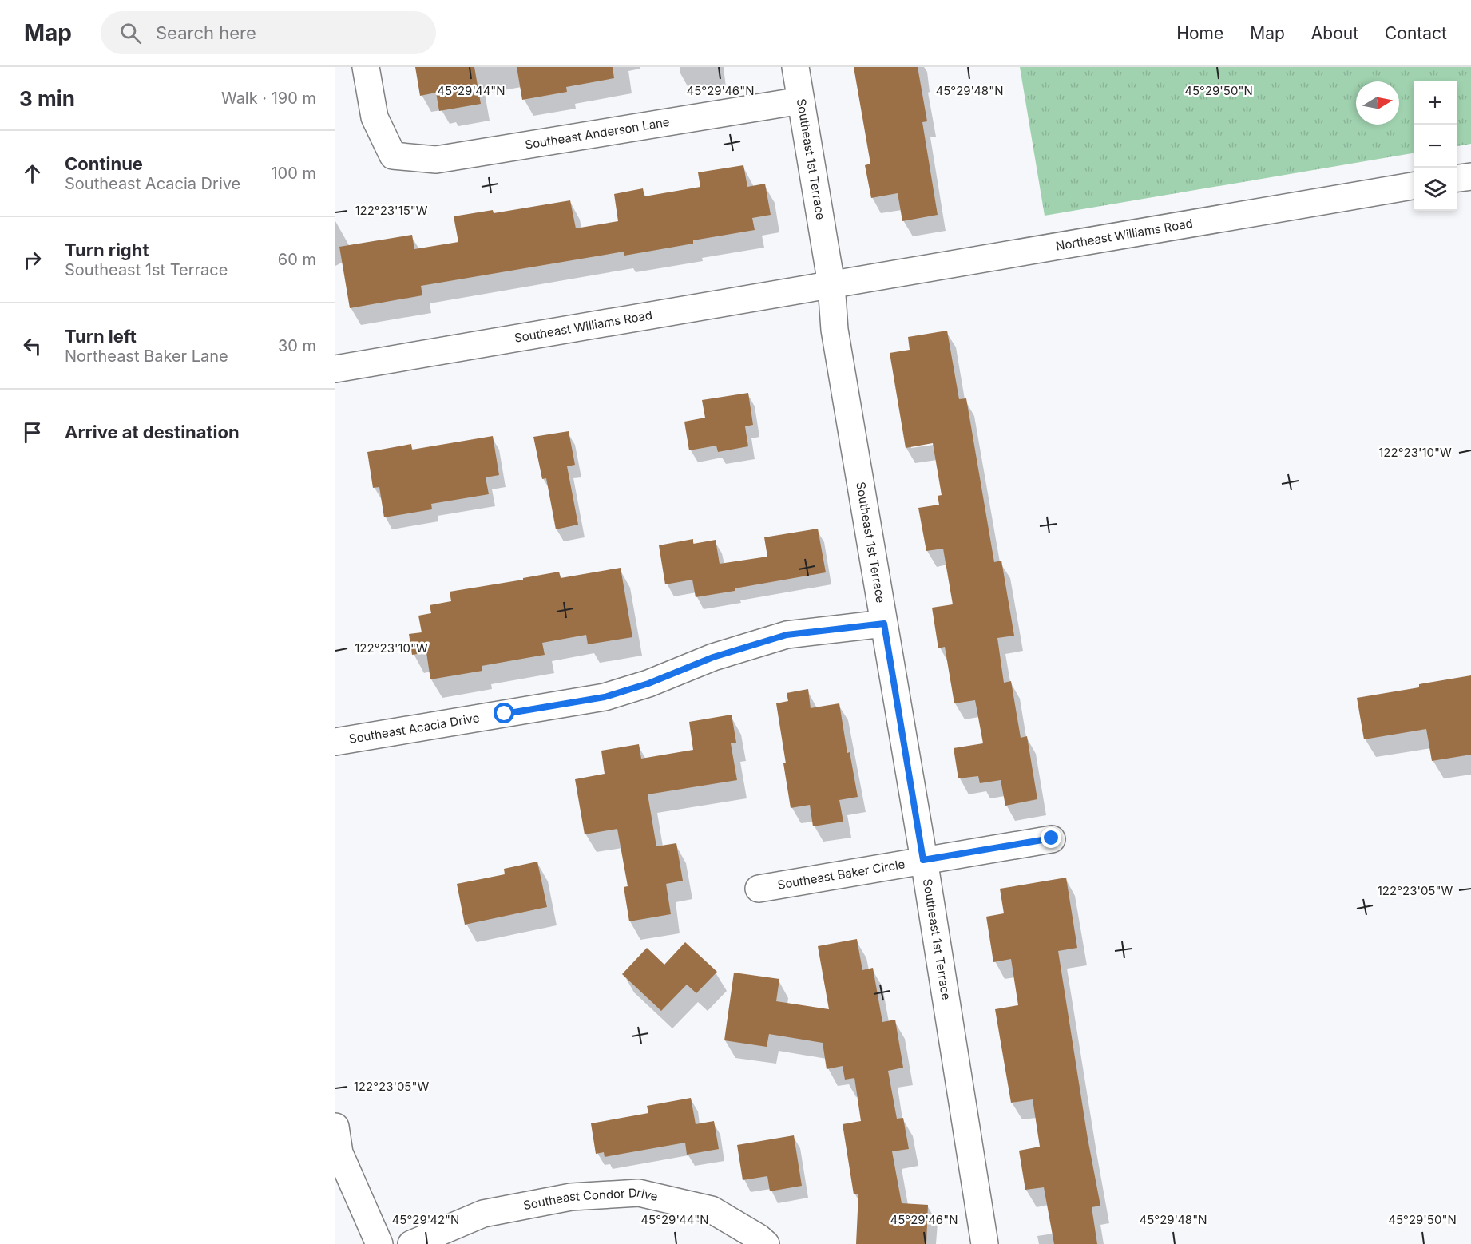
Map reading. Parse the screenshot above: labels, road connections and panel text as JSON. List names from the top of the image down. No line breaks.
{"streets":{"street":["Southeast Anderson Lane","Southeast 1st Terrace","Northeast Williams Road","Southeast Williams Road","Southeast Acacia Drive","Southeast Baker Circle","Southeast Condor Drive"]},"crossings":[["Southeast Anderson Lane","Southeast 1st Terrace"],["Southeast 1st Terrace","Northeast Williams Road"],["Southeast 1st Terrace","Southeast Williams Road"],["Southeast 1st Terrace","Southeast Acacia Drive"],["Southeast 1st Terrace","Southeast Baker Circle"],["Northeast Williams Road","Southeast Williams Road"]],"north":"right","page":{"header":"Map","search":"Search here","nav":["Home","Map","About","Contact"],"heading":["3 min","Walk · 190 m"],"map_buttons":["+","−"],"list":[["Continue","Southeast Acacia Drive","100 m"],["Turn right","Southeast 1st Terrace","60 m"],["Turn left","Northeast Baker Lane","30 m"],"Arrive at destination"]},"coordinates":["45°29'44\"N","45°29'46\"N","45°29'48\"N","45°29'50\"N","122°23'15\"W","122°23'10\"W","122°23'05\"W","45°29'42\"N"]}
